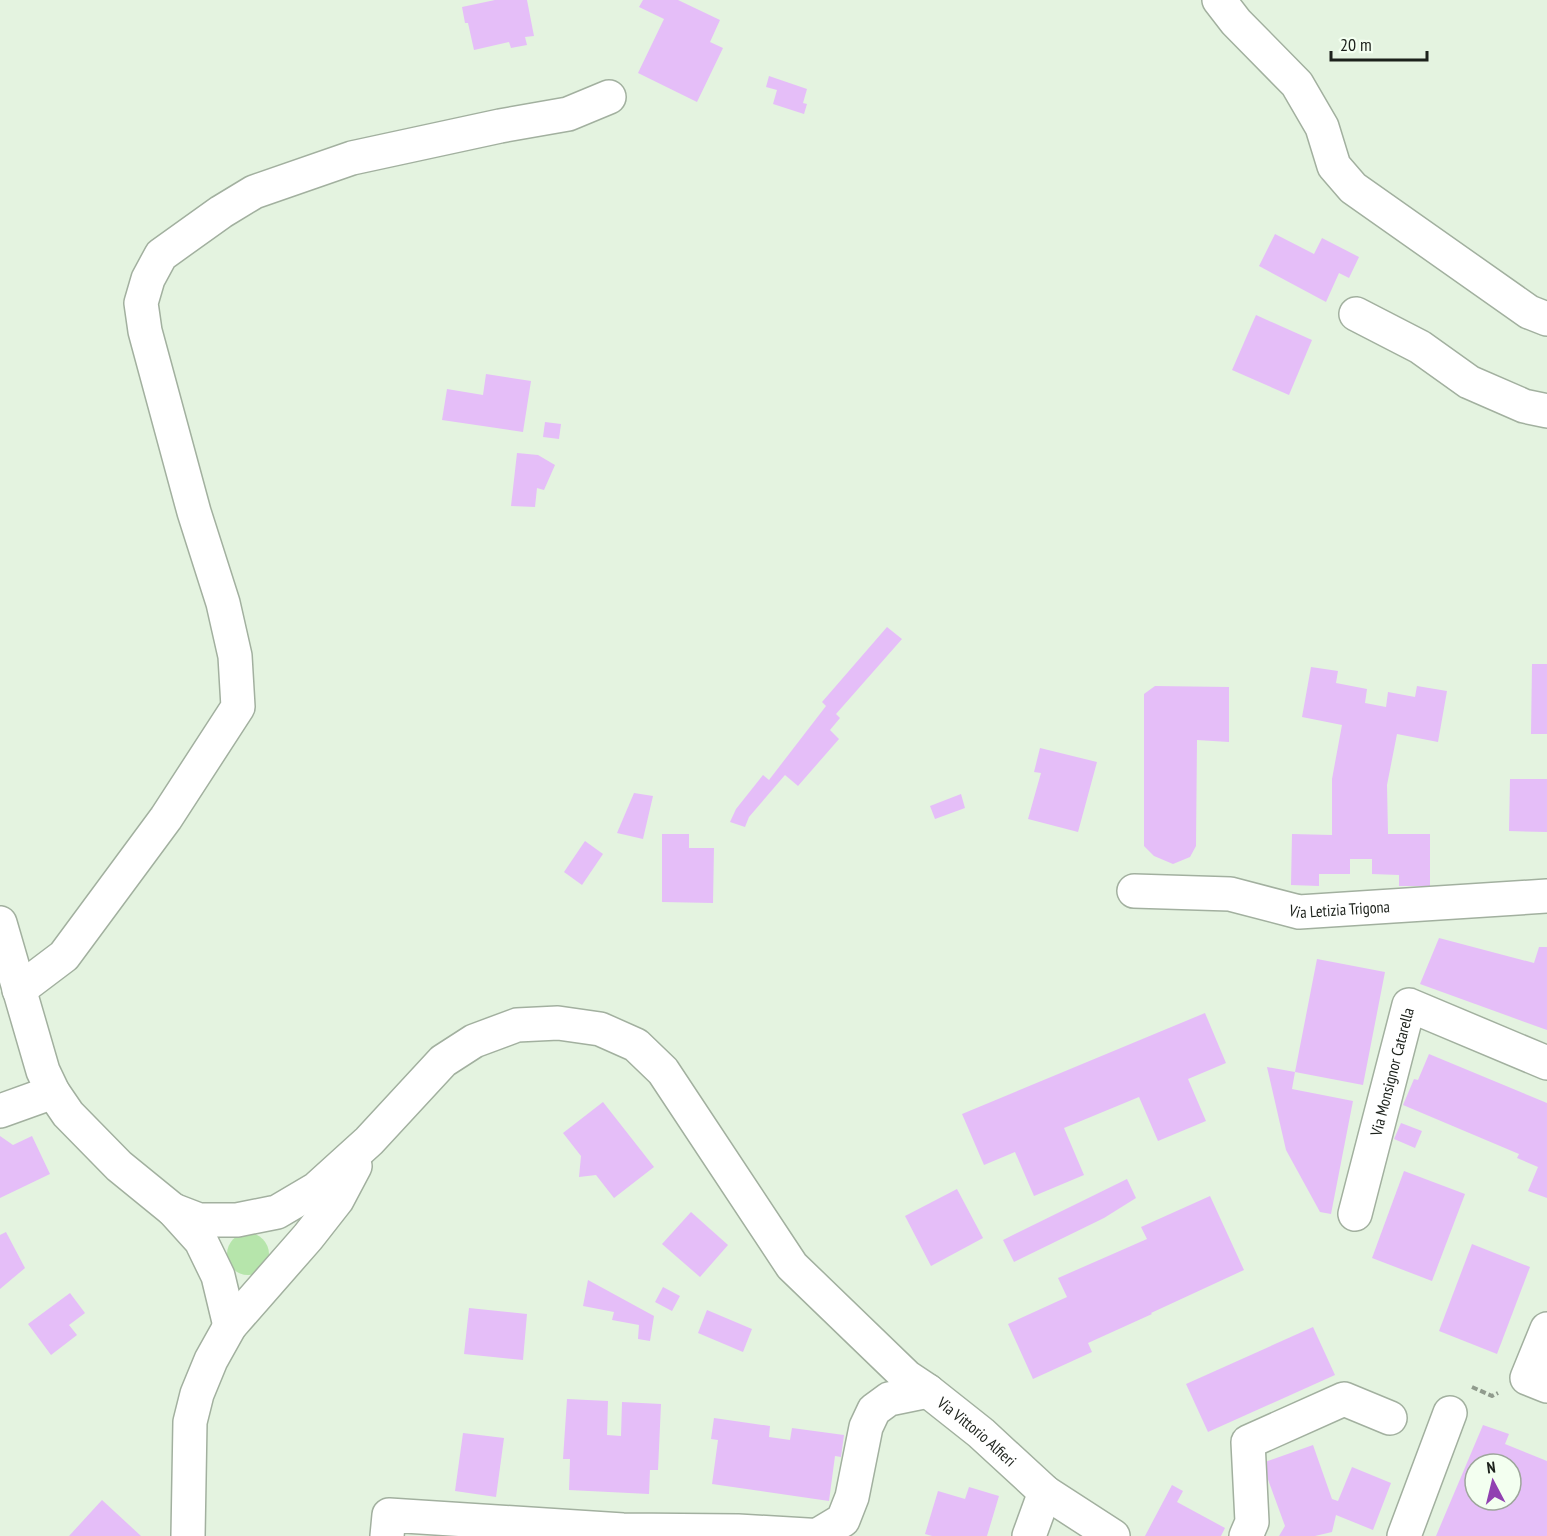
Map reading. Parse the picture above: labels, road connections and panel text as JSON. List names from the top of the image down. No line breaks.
{"streets":{"street":["Via Letizia Trigona","Via Monsignor Catarella","Via Vittorio Alfieri"]},"scale_bar":"20 m","north":"top"}
